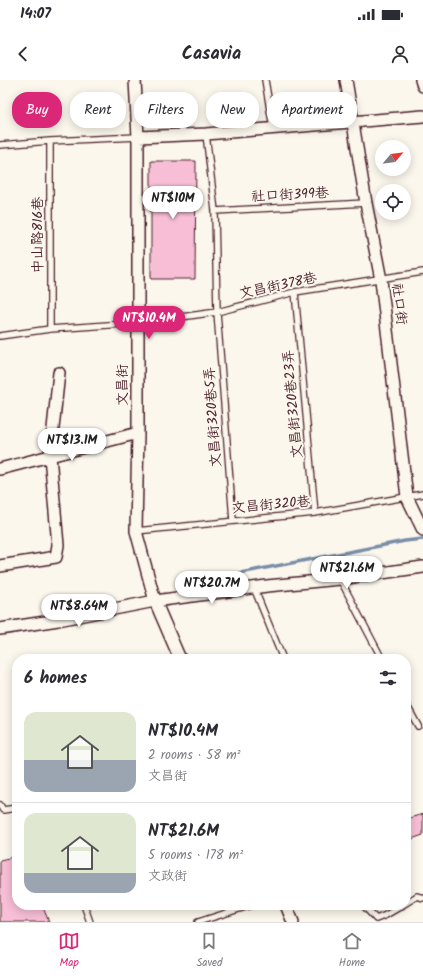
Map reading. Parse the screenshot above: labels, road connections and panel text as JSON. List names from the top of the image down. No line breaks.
{"streets":{"street":["社口街","文昌街"],"lane":["社口街399巷","中山路816巷","文昌街378巷","文昌街320巷23弄","文昌街320巷5弄","文昌街320巷"]},"crossings":[["社口街399巷","社口街"],["社口街399巷","文昌街320巷5弄"],["中山路816巷","文昌街378巷"],["文昌街378巷","社口街"],["文昌街378巷","文昌街"],["文昌街378巷","文昌街320巷23弄"],["文昌街378巷","文昌街320巷5弄"],["社口街","文昌街320巷"],["文昌街","文昌街320巷"],["文昌街320巷23弄","文昌街320巷"],["文昌街320巷5弄","文昌街320巷"]],"north":"top right","page":{"status":"14:07","header":"Casavia","chip":["Buy","Rent","Filters","New","Apartment"],"price":["NT$10M","NT$10.4M","NT$13.1M","NT$21.6M","NT$20.7M","NT$8.64M"],"heading":"6 homes","list":[{"name":"NT$10.4M","note":"2 rooms · 58 m² · 文昌街"},{"name":"NT$21.6M","note":"5 rooms · 178 m² · 文政街"}],"tabs":["Map","Saved","Home"]}}
